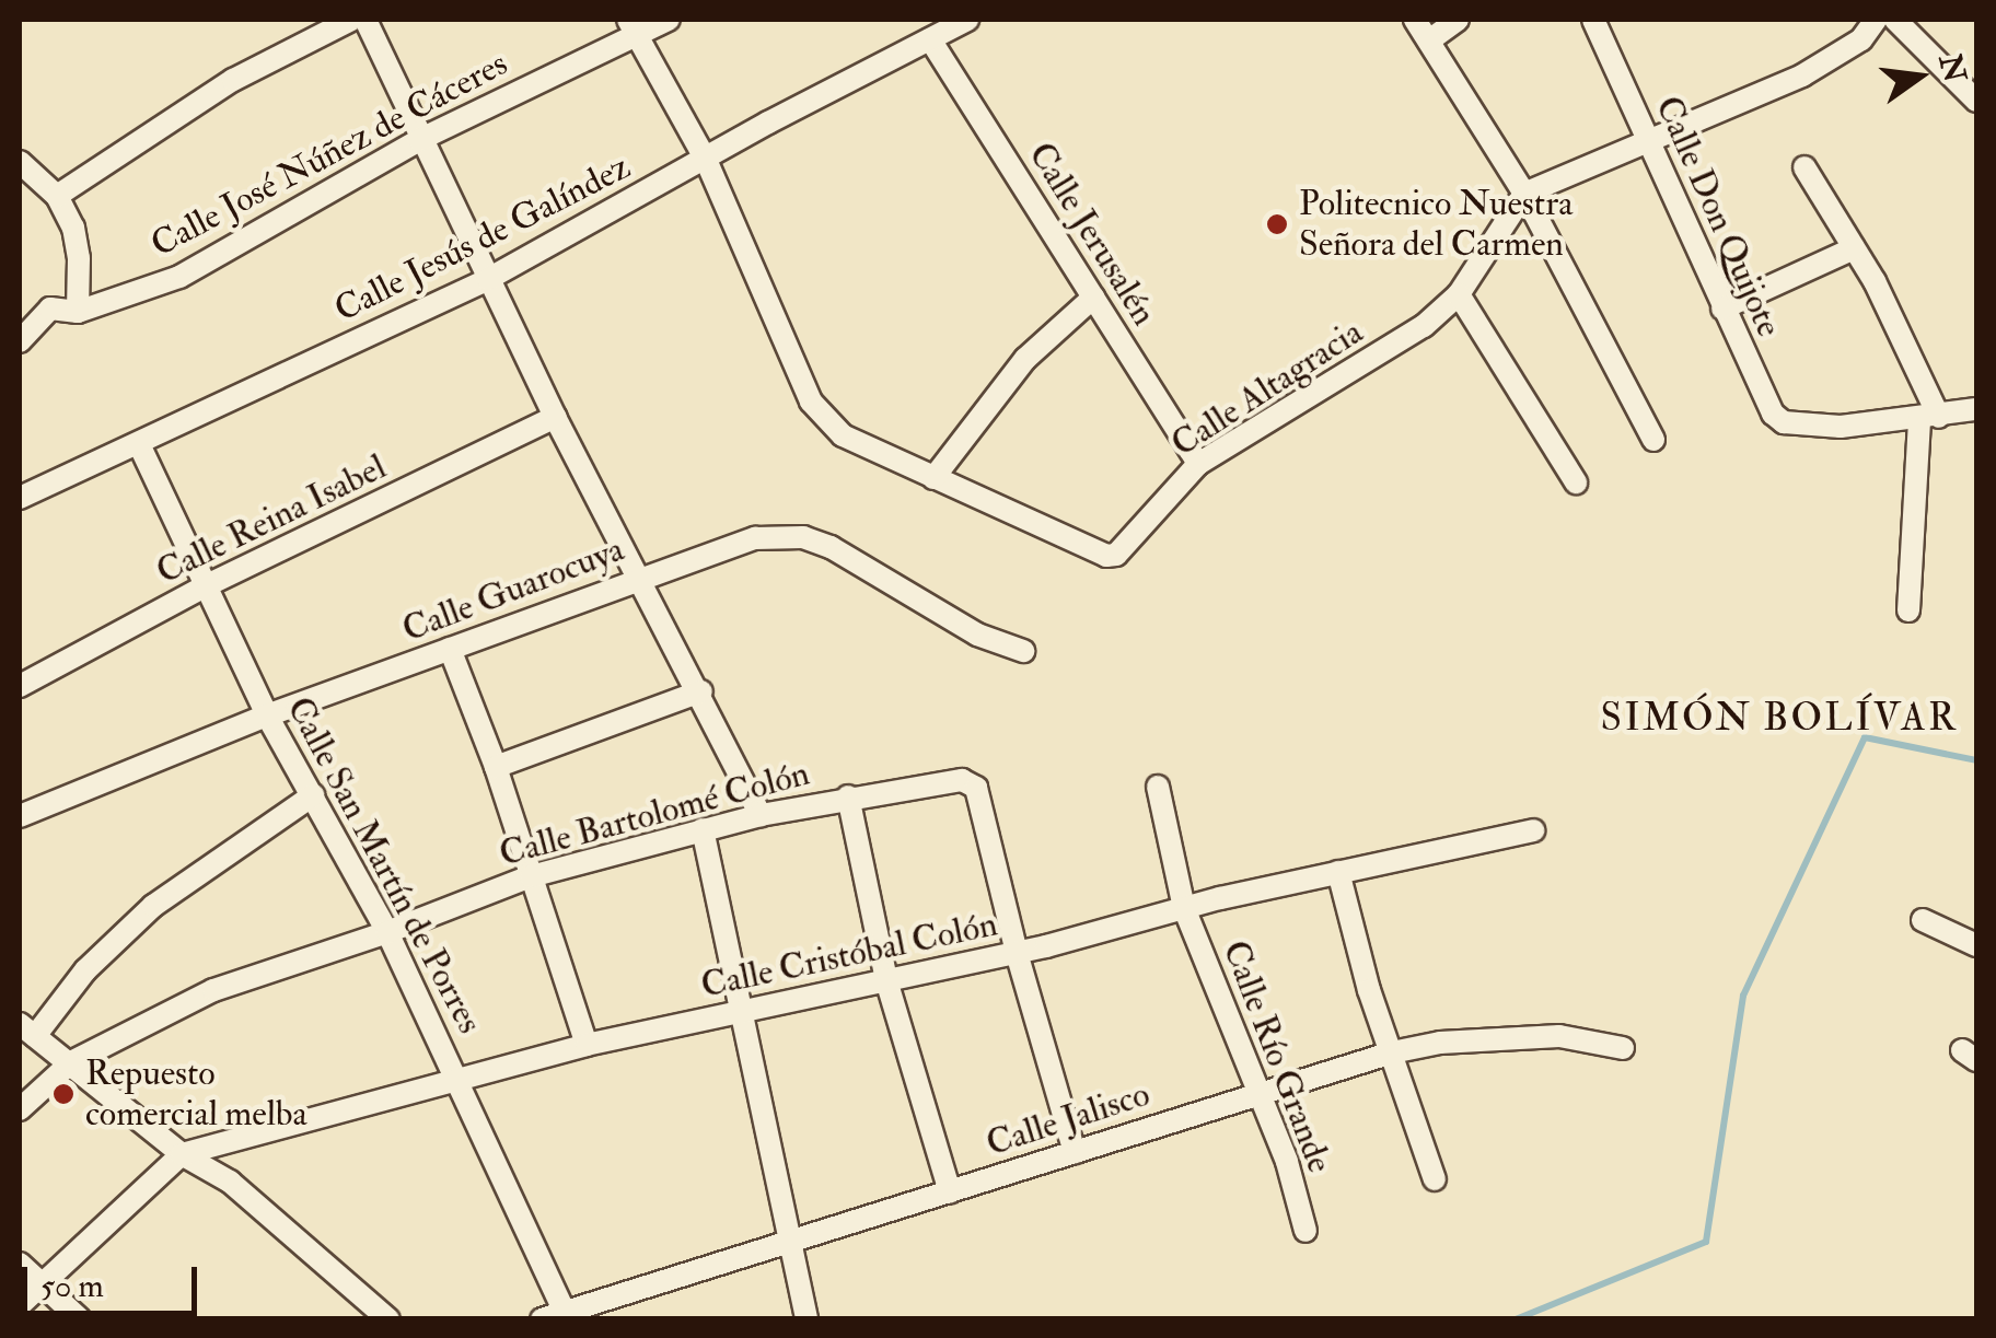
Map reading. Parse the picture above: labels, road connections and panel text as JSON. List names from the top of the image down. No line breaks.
{"streets":{"street":["Calle José Núñez de Cáceres","Calle Don Quijote","Calle Jerusalén","Calle Jesús de Galíndez","Calle Altagracia","Calle Reina Isabel","Calle Guarocuya","Calle Bartolomé Colón","Calle San Martín de Porres","Calle Cristóbal Colón","Calle Río Grande","Calle Jalisco"]},"crossings":[["Calle José Núñez de Cáceres","Calle Altagracia"],["Calle Jerusalén","Calle Jesús de Galíndez"],["Calle Jerusalén","Calle Altagracia"],["Calle Jesús de Galíndez","Calle Altagracia"],["Calle Jesús de Galíndez","Calle San Martín de Porres"],["Calle Reina Isabel","Calle San Martín de Porres"],["Calle Guarocuya","Calle San Martín de Porres"],["Calle Bartolomé Colón","Calle San Martín de Porres"],["Calle Bartolomé Colón","Calle Cristóbal Colón"],["Calle Bartolomé Colón","Calle Jalisco"],["Calle San Martín de Porres","Calle Cristóbal Colón"],["Calle San Martín de Porres","Calle Jalisco"],["Calle Cristóbal Colón","Calle Río Grande"],["Calle Río Grande","Calle Jalisco"]],"districts":["SIMÓN BOLÍVAR"],"places":["Politecnico Nuestra Señora del Carmen","Repuesto comercial melba"],"scale_bar":"50 m","north":"right"}
